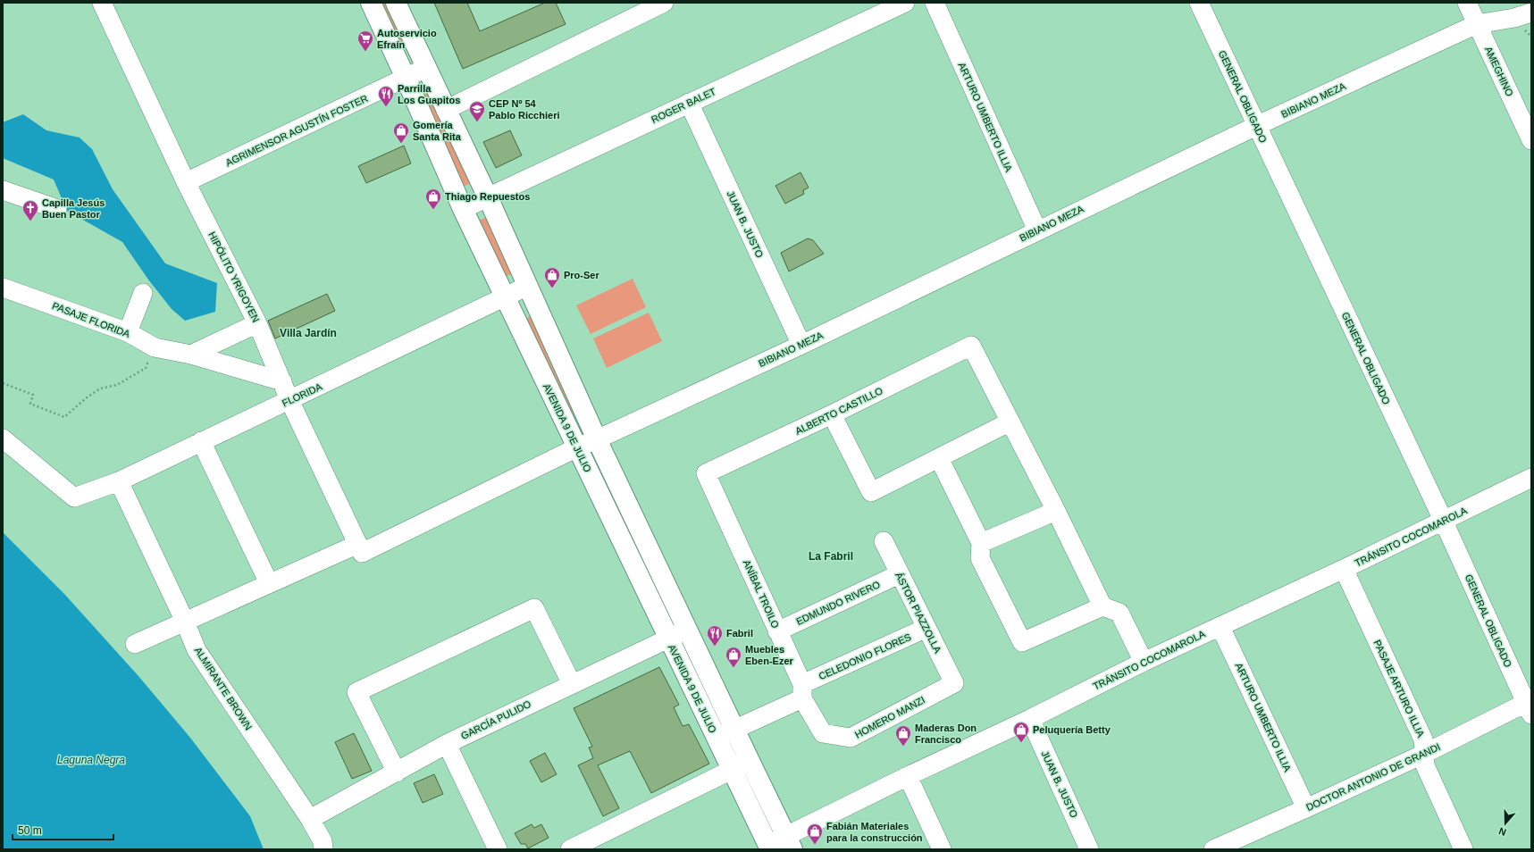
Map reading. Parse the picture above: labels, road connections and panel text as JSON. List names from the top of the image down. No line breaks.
{"streets":{"main road":["AVENIDA 9 DE JULIO"],"street":["AMEGHINO","GENERAL OBLIGADO","BIBIANO MEZA","ROGER BALET","ARTURO UMBERTO ILLIA","AGRIMENSOR AGUSTÍN FOSTER","JUAN B. JUSTO","HIPÓLITO YRIGOYEN","PASAJE FLORIDA","FLORIDA","ALBERTO CASTILLO","TRÁNSITO COCOMAROLA","ANÍBAL TROILO","EDMUNDO RIVERO","ÁSTOR PIAZZOLLA","CELEDONIO FLORES","ALMIRANTE BROWN","PASAJE ARTURO ILLIA","HOMERO MANZI","GARCÍA PULIDO","DOCTOR ANTONIO DE GRANDI"]},"crossings":[["AMEGHINO","BIBIANO MEZA"],["GENERAL OBLIGADO","BIBIANO MEZA"],["GENERAL OBLIGADO","TRÁNSITO COCOMAROLA"],["GENERAL OBLIGADO","DOCTOR ANTONIO DE GRANDI"],["BIBIANO MEZA","ARTURO UMBERTO ILLIA"],["BIBIANO MEZA","JUAN B. JUSTO"],["BIBIANO MEZA","HIPÓLITO YRIGOYEN"],["BIBIANO MEZA","AVENIDA 9 DE JULIO"],["BIBIANO MEZA","ALMIRANTE BROWN"],["ROGER BALET","JUAN B. JUSTO"],["ROGER BALET","AVENIDA 9 DE JULIO"],["ARTURO UMBERTO ILLIA","TRÁNSITO COCOMAROLA"],["ARTURO UMBERTO ILLIA","DOCTOR ANTONIO DE GRANDI"],["AGRIMENSOR AGUSTÍN FOSTER","HIPÓLITO YRIGOYEN"],["AGRIMENSOR AGUSTÍN FOSTER","AVENIDA 9 DE JULIO"],["JUAN B. JUSTO","TRÁNSITO COCOMAROLA"],["HIPÓLITO YRIGOYEN","PASAJE FLORIDA"],["HIPÓLITO YRIGOYEN","FLORIDA"],["FLORIDA","AVENIDA 9 DE JULIO"],["FLORIDA","ALMIRANTE BROWN"],["ALBERTO CASTILLO","ANÍBAL TROILO"],["AVENIDA 9 DE JULIO","TRÁNSITO COCOMAROLA"],["AVENIDA 9 DE JULIO","CELEDONIO FLORES"],["AVENIDA 9 DE JULIO","GARCÍA PULIDO"],["TRÁNSITO COCOMAROLA","PASAJE ARTURO ILLIA"],["ANÍBAL TROILO","EDMUNDO RIVERO"],["ANÍBAL TROILO","CELEDONIO FLORES"],["ANÍBAL TROILO","HOMERO MANZI"],["EDMUNDO RIVERO","ÁSTOR PIAZZOLLA"],["ÁSTOR PIAZZOLLA","CELEDONIO FLORES"],["ÁSTOR PIAZZOLLA","HOMERO MANZI"],["ALMIRANTE BROWN","GARCÍA PULIDO"],["PASAJE ARTURO ILLIA","DOCTOR ANTONIO DE GRANDI"]],"districts":["Villa Jardín","La Fabril"],"water":["Laguna Negra"],"places":{"supermarket":["Autoservicio Efraín"],"restaurant":["Parrilla Los Guapitos","Fabril"],"school or university":["CEP Nº 54 Pablo Ricchieri"],"shop":["Gomería Santa Rita","Thiago Repuestos","Pro-Ser","Muebles Eben-Ezer","Peluquería Betty","Maderas Don Francisco","Fabián Materiales para la construcción"],"church":["Capilla Jesús Buen Pastor"]},"scale_bar":"50 m","north":"bottom"}
